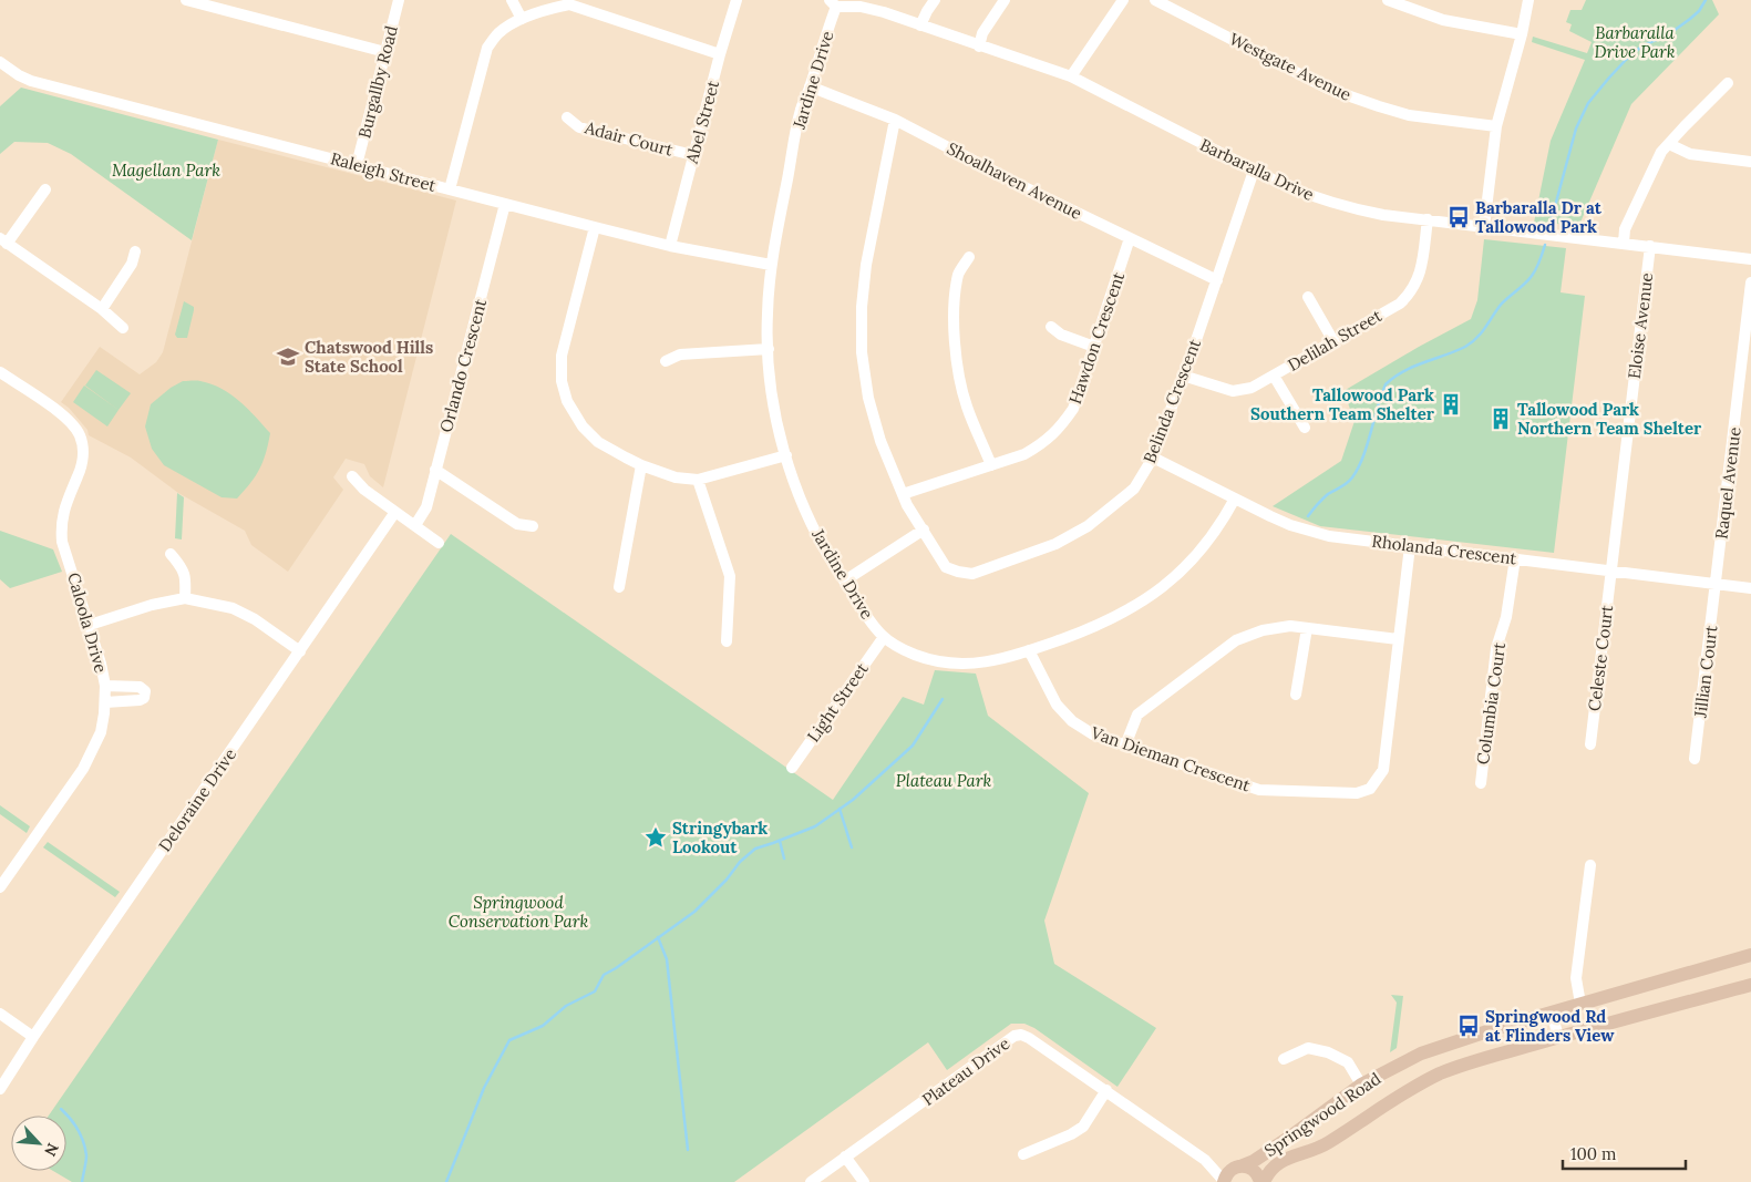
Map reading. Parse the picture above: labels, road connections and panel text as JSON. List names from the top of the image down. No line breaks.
{"streets":{"main road":["Springwood Road"],"street":["Westgate Avenue","Jardine Drive","Burgallby Road","Abel Street","Adair Court","Barbaralla Drive","Raleigh Street","Shoalhaven Avenue","Eloise Avenue","Hawdon Crescent","Delilah Street","Orlando Crescent","Belinda Crescent","Raquel Avenue","Rholanda Crescent","Caloola Drive","Celeste Court","Jillian Court","Light Street","Columbia Court","Van Dieman Crescent","Deloraine Drive","Plateau Drive"]},"crossings":[["Jardine Drive","Barbaralla Drive"],["Jardine Drive","Raleigh Street"],["Jardine Drive","Shoalhaven Avenue"],["Jardine Drive","Rholanda Crescent"],["Jardine Drive","Light Street"],["Jardine Drive","Van Dieman Crescent"],["Burgallby Road","Raleigh Street"],["Abel Street","Adair Court"],["Abel Street","Raleigh Street"],["Barbaralla Drive","Eloise Avenue"],["Barbaralla Drive","Delilah Street"],["Barbaralla Drive","Belinda Crescent"],["Raleigh Street","Orlando Crescent"],["Shoalhaven Avenue","Hawdon Crescent"],["Shoalhaven Avenue","Belinda Crescent"],["Eloise Avenue","Rholanda Crescent"],["Eloise Avenue","Celeste Court"],["Hawdon Crescent","Belinda Crescent"],["Delilah Street","Belinda Crescent"],["Belinda Crescent","Rholanda Crescent"],["Raquel Avenue","Rholanda Crescent"],["Raquel Avenue","Jillian Court"],["Rholanda Crescent","Celeste Court"],["Rholanda Crescent","Jillian Court"],["Rholanda Crescent","Columbia Court"],["Rholanda Crescent","Van Dieman Crescent"],["Plateau Drive","Springwood Road"]],"parks":["Barbaralla Drive Park","Magellan Park","Plateau Park","Springwood Conservation Park"],"places":{"bus stop":["Barbaralla Dr at Tallowood Park","Springwood Rd at Flinders View"],"school or university":["Chatswood Hills State School"],"building":["Tallowood Park Southern Team Shelter","Tallowood Park Northern Team Shelter"],"place":["Stringybark Lookout"]},"scale_bar":"100 m","north":"bottom right"}
